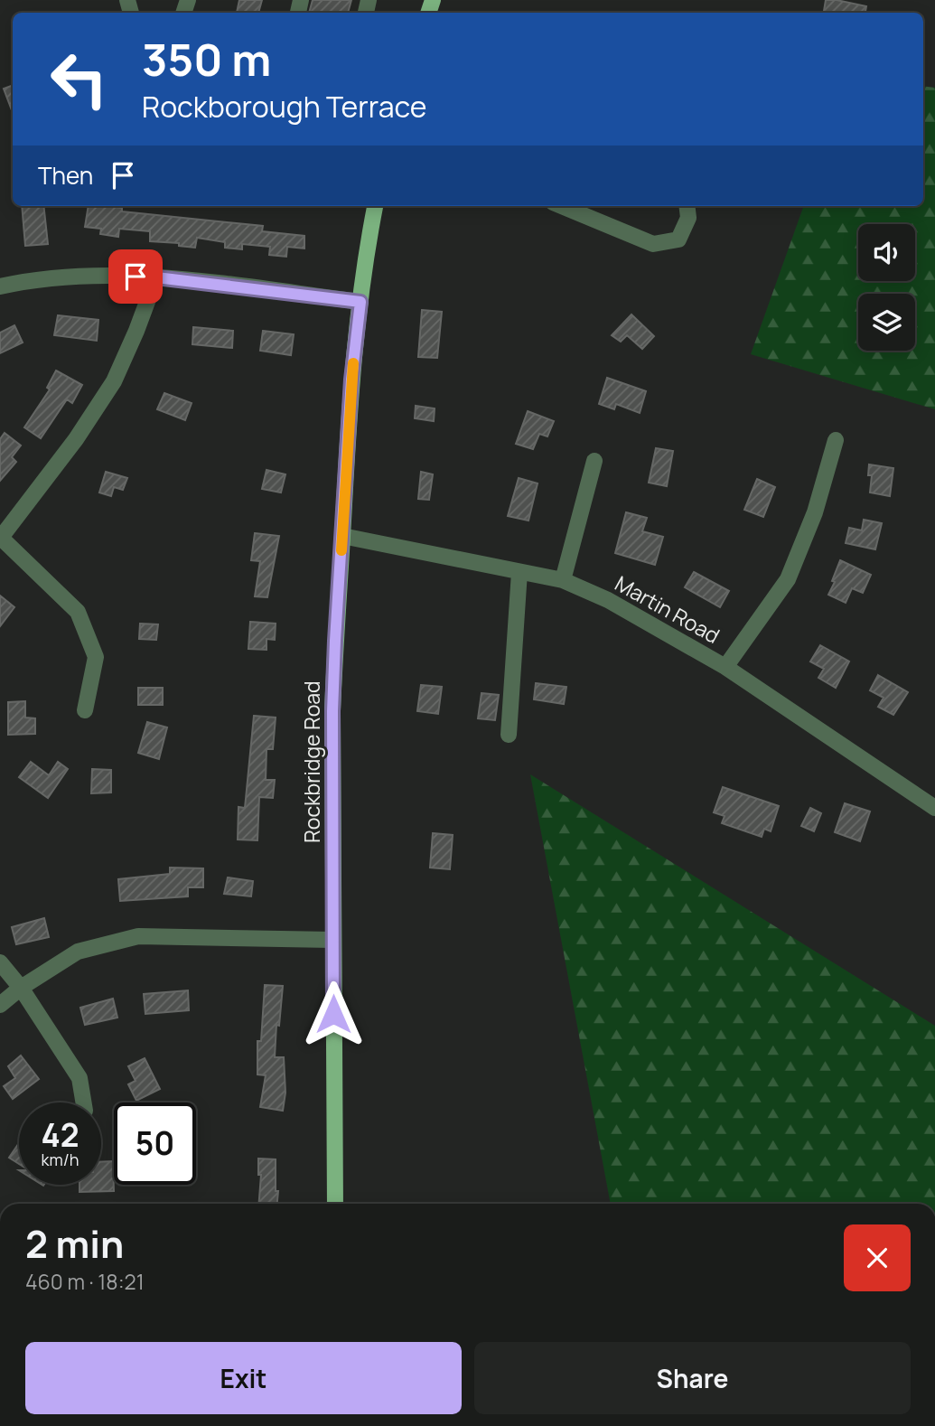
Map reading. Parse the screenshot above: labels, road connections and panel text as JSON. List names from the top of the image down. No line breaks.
{"streets":{"main road":["Rockbridge Road"],"street":["Martin Road"]},"crossings":[["Martin Road","Rockbridge Road"]],"page":{"turn":["350 m","Rockborough Terrace"],"then":"Then","speed":"42 km/h","limit":"50","heading":["2 min","460 m · 18:21"],"buttons":["Exit","Share"]}}
